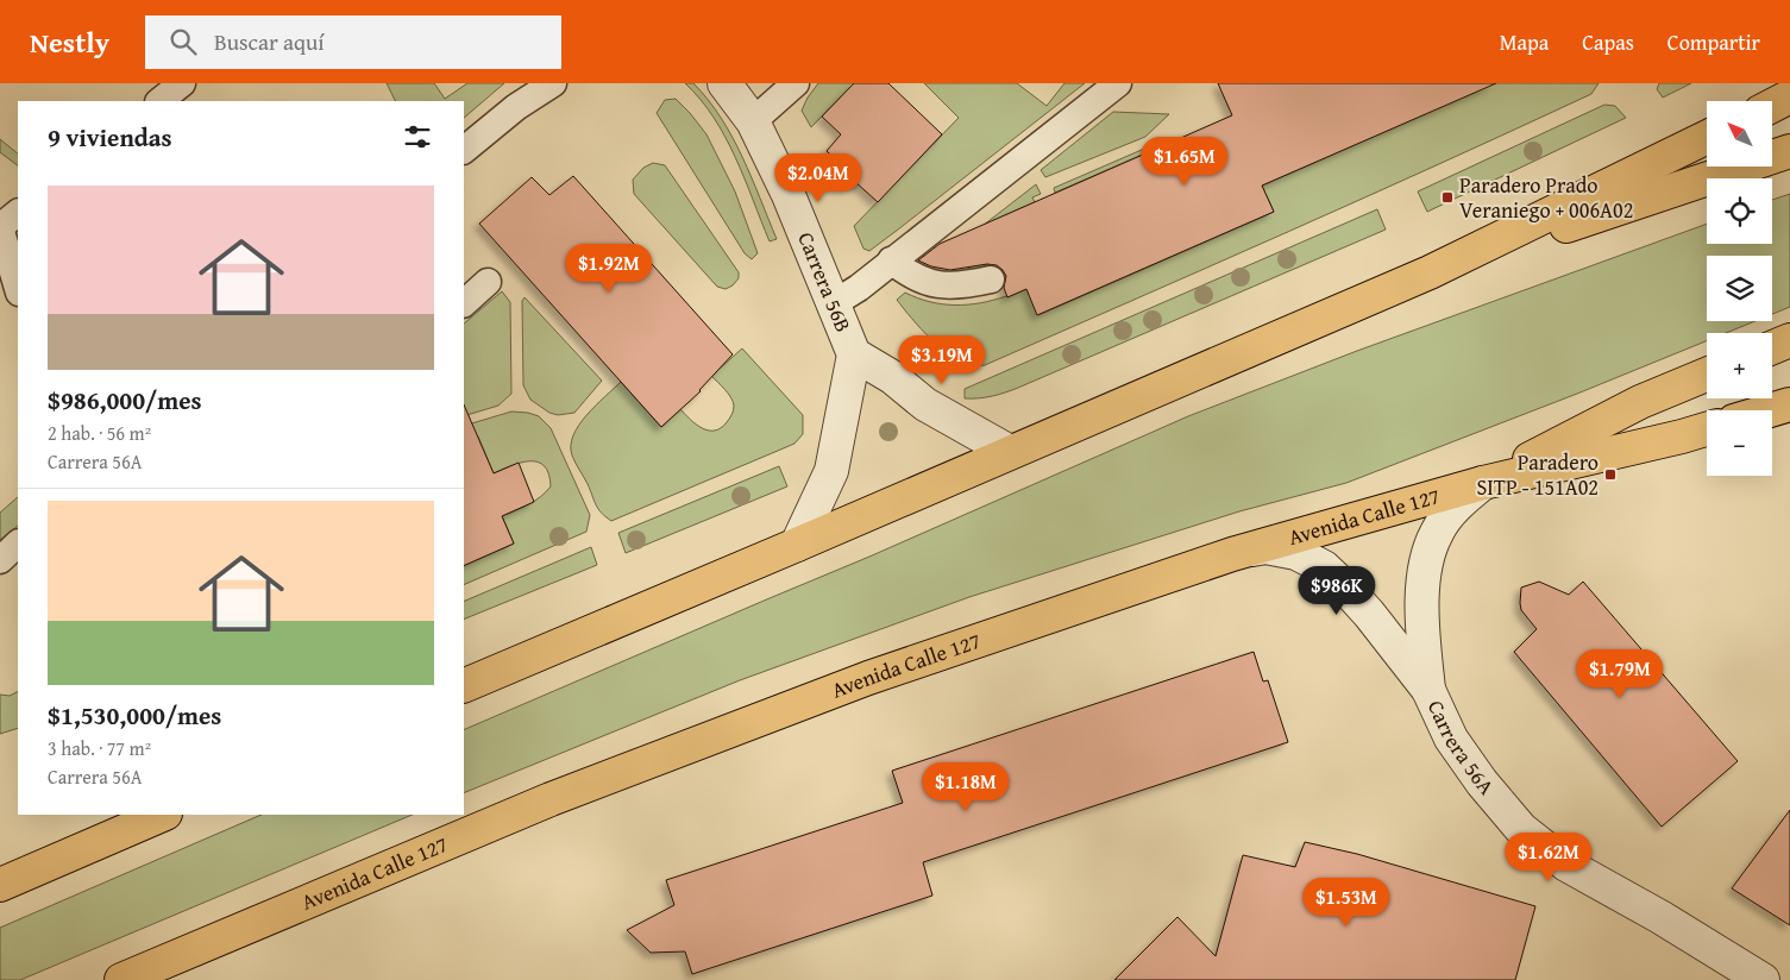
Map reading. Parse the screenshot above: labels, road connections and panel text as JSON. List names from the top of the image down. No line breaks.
{"streets":{"main road":["Avenida Calle 127"],"street":["Carrera 56B","Carrera 56A"]},"crossings":[["Avenida Calle 127","Carrera 56A"]],"places":{"transit":["Paradero Prado Veraniego + 006A02","Paradero SITP - 151A02"]},"north":"top left","page":{"header":"Nestly","search":"Buscar aquí","nav":["Mapa","Capas","Compartir"],"map_buttons":["+","−"],"heading":"9 viviendas","price":["$1.65M","$2.04M","$1.92M","$3.19M","$986K","$1.79M","$1.18M","$1.62M","$1.53M"],"list":[{"name":"$986,000/mes","note":"2 hab. · 56 m² · Carrera 56A"},{"name":"$1,530,000/mes","note":"3 hab. · 77 m² · Carrera 56A"}]}}
